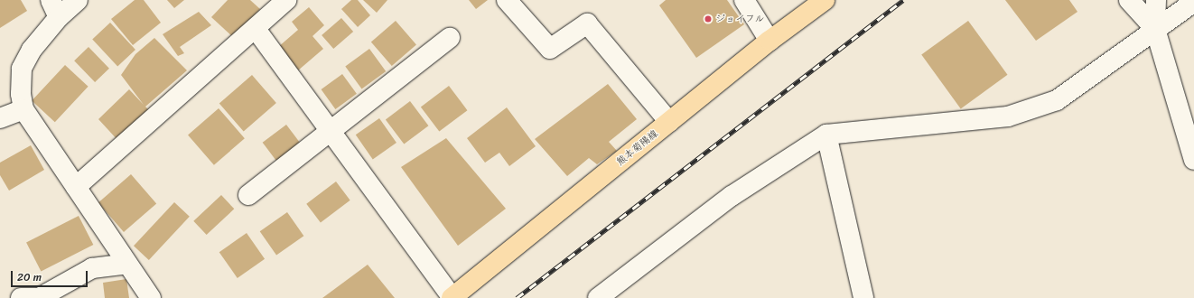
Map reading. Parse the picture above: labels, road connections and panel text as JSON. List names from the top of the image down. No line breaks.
{"streets":{"main road":["熊本菊陽線"]},"places":["ジョイフル"],"scale_bar":"20 m"}
